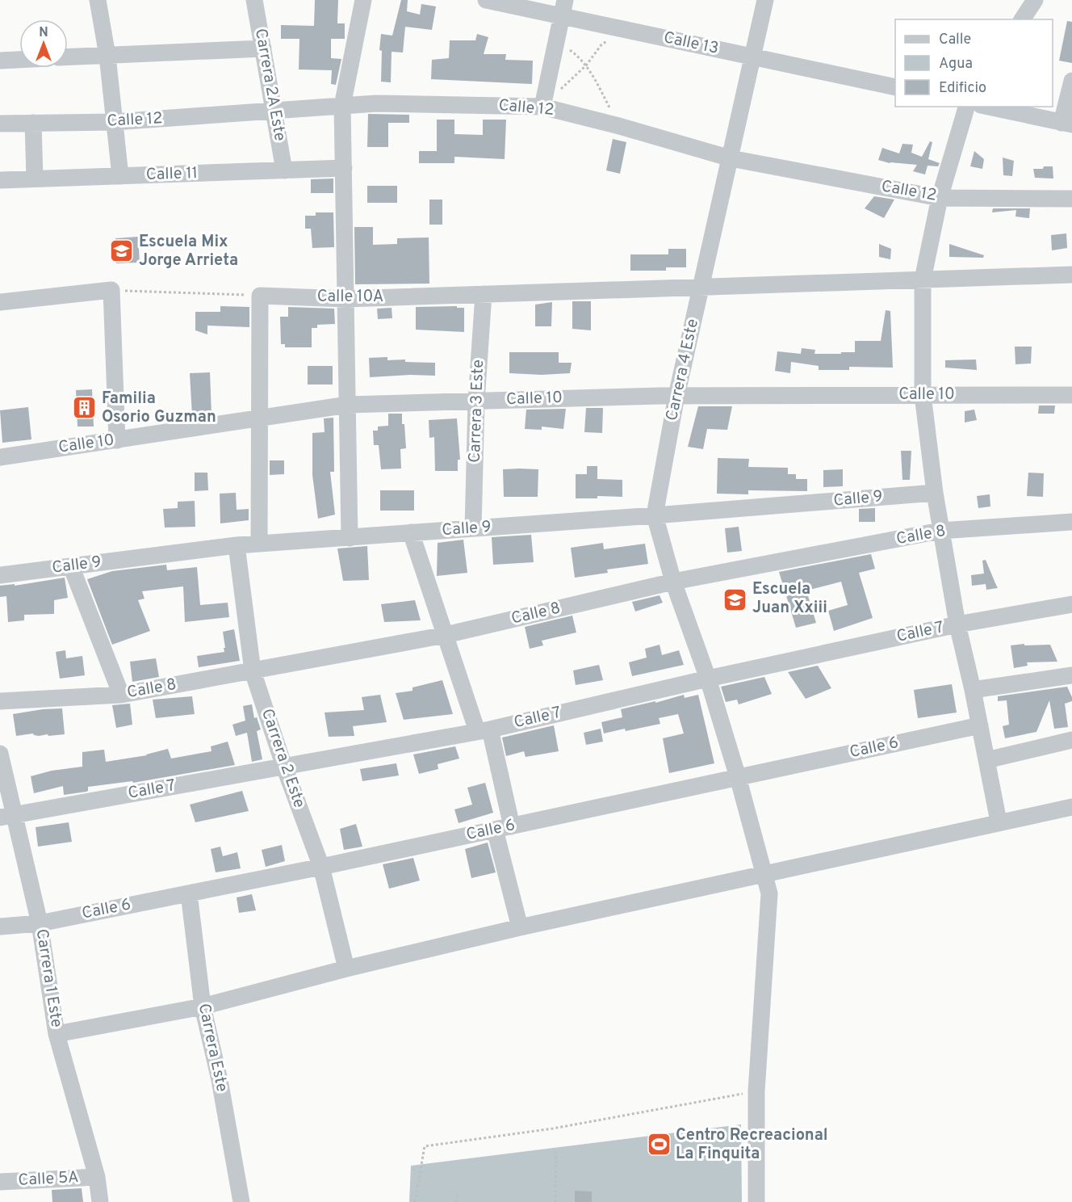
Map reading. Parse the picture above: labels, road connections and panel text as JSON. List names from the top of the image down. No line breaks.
{"streets":{"street":["Calle 13","Carrera 2A Este","Calle 12","Calle 11","Calle 10A","Carrera 4 Este","Calle 10","Carrera 3 Este","Calle 9","Calle 8","Calle 7","Calle 6","Carrera 2 Este","Carrera 1 Este","Carrera Este","Calle 5A"]},"crossings":[["Calle 13","Carrera 4 Este"],["Carrera 2A Este","Calle 12"],["Carrera 2A Este","Calle 11"],["Calle 12","Carrera 4 Este"],["Calle 10A","Carrera 4 Este"],["Calle 10A","Carrera 3 Este"],["Carrera 4 Este","Calle 10"],["Carrera 4 Este","Calle 9"],["Carrera 4 Este","Calle 8"],["Carrera 4 Este","Calle 7"],["Carrera 4 Este","Calle 6"],["Calle 10","Carrera 3 Este"],["Carrera 3 Este","Calle 9"],["Calle 9","Carrera 2 Este"],["Calle 8","Carrera 2 Este"],["Calle 7","Carrera 2 Este"],["Calle 7","Carrera 1 Este"],["Calle 6","Carrera 2 Este"],["Calle 6","Carrera 1 Este"],["Calle 6","Carrera Este"],["Carrera 1 Este","Calle 5A"]],"places":{"school or university":["Escuela Mix Jorge Arrieta","Escuela Juan Xxiii"],"building":["Familia Osorio Guzman"],"sports":["Centro Recreacional La Finquita"]},"legend":["Calle","Agua","Edificio"],"north":"top"}
